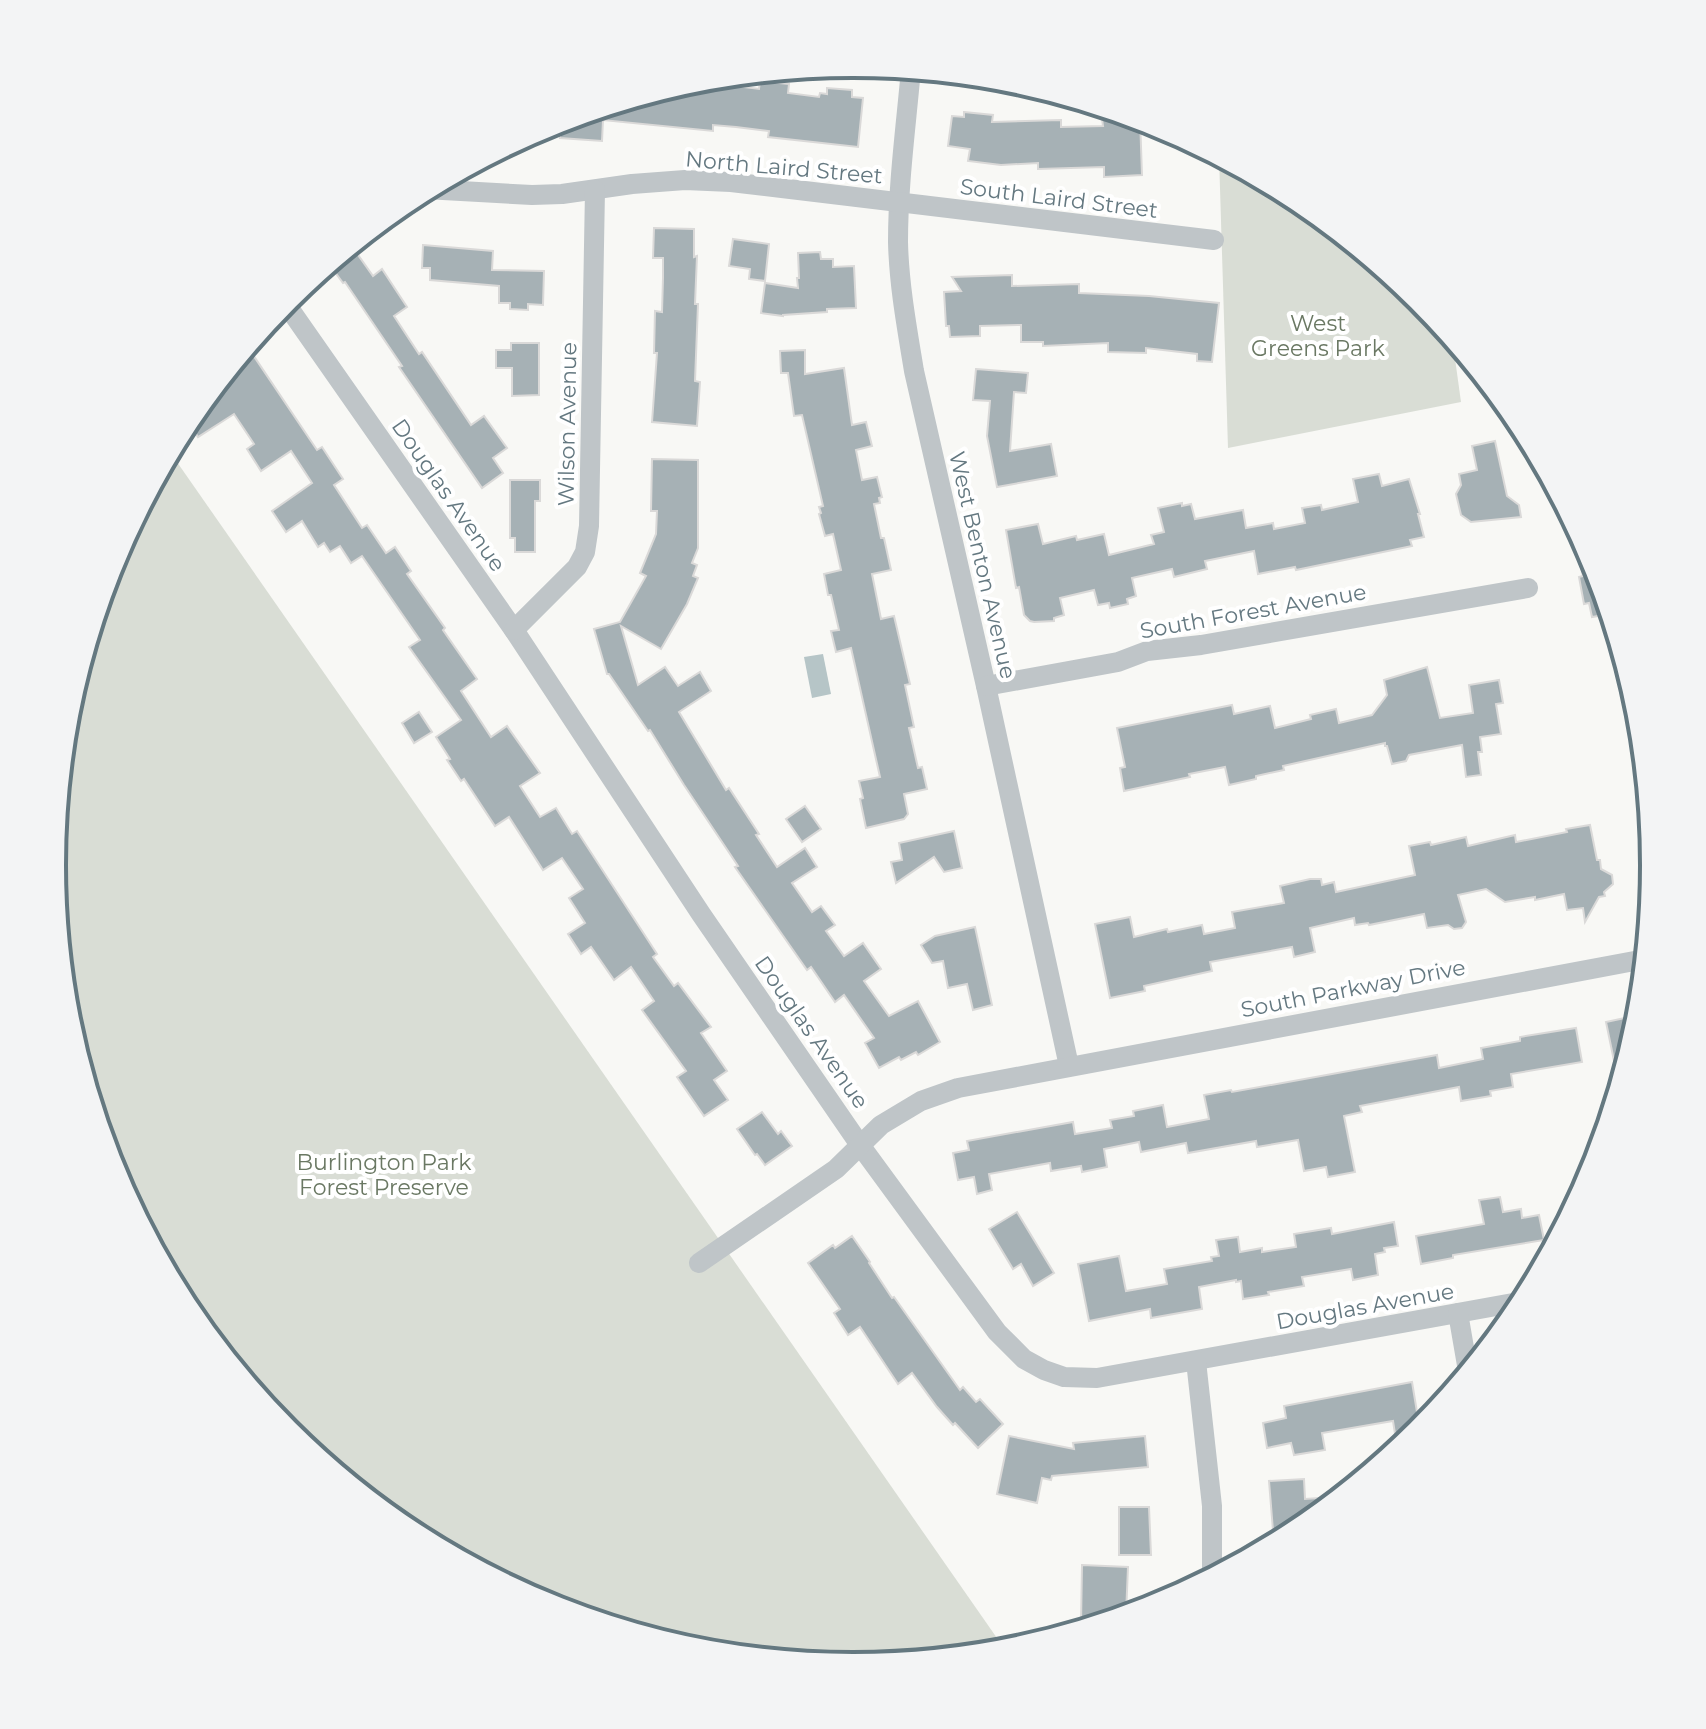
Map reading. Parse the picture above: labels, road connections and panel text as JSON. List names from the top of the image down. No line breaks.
{"streets":{"street":["North Laird Street","South Laird Street","Wilson Avenue","Douglas Avenue","West Benton Avenue","South Forest Avenue","South Parkway Drive"]},"crossings":[["North Laird Street","South Laird Street"],["North Laird Street","Wilson Avenue"],["North Laird Street","West Benton Avenue"],["South Laird Street","West Benton Avenue"],["Wilson Avenue","Douglas Avenue"],["Douglas Avenue","South Parkway Drive"],["West Benton Avenue","South Forest Avenue"],["West Benton Avenue","South Parkway Drive"]],"parks":["West Greens Park","Burlington Park Forest Preserve"]}
